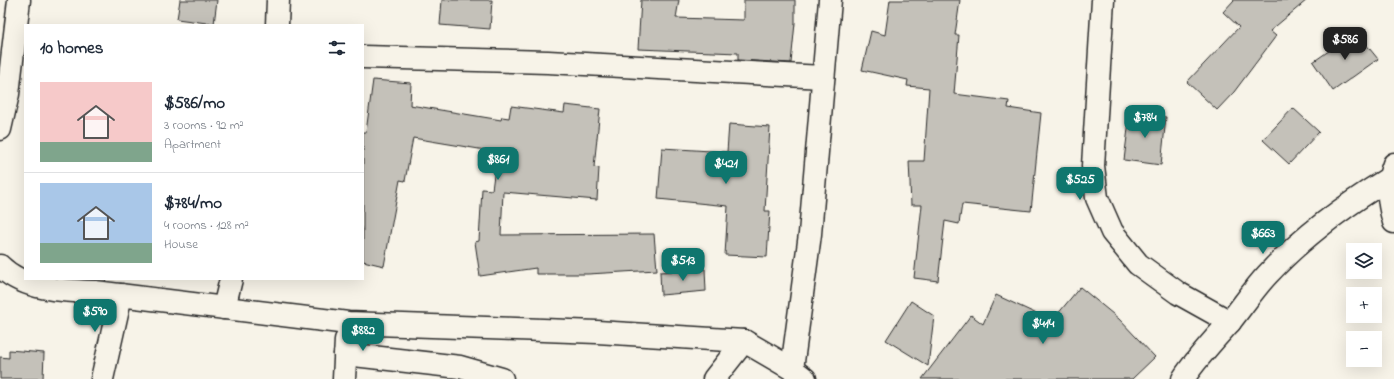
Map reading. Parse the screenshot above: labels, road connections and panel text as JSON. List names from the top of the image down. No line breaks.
{"page":{"heading":"10 homes","price":["$586","$784","$861","$421","$525","$663","$513","$590","$414","$882"],"list":[{"name":"$586/mo","note":"3 rooms · 92 m² · Apartment"},{"name":"$784/mo","note":"4 rooms · 128 m² · House"}],"map_buttons":["+","−"]}}
